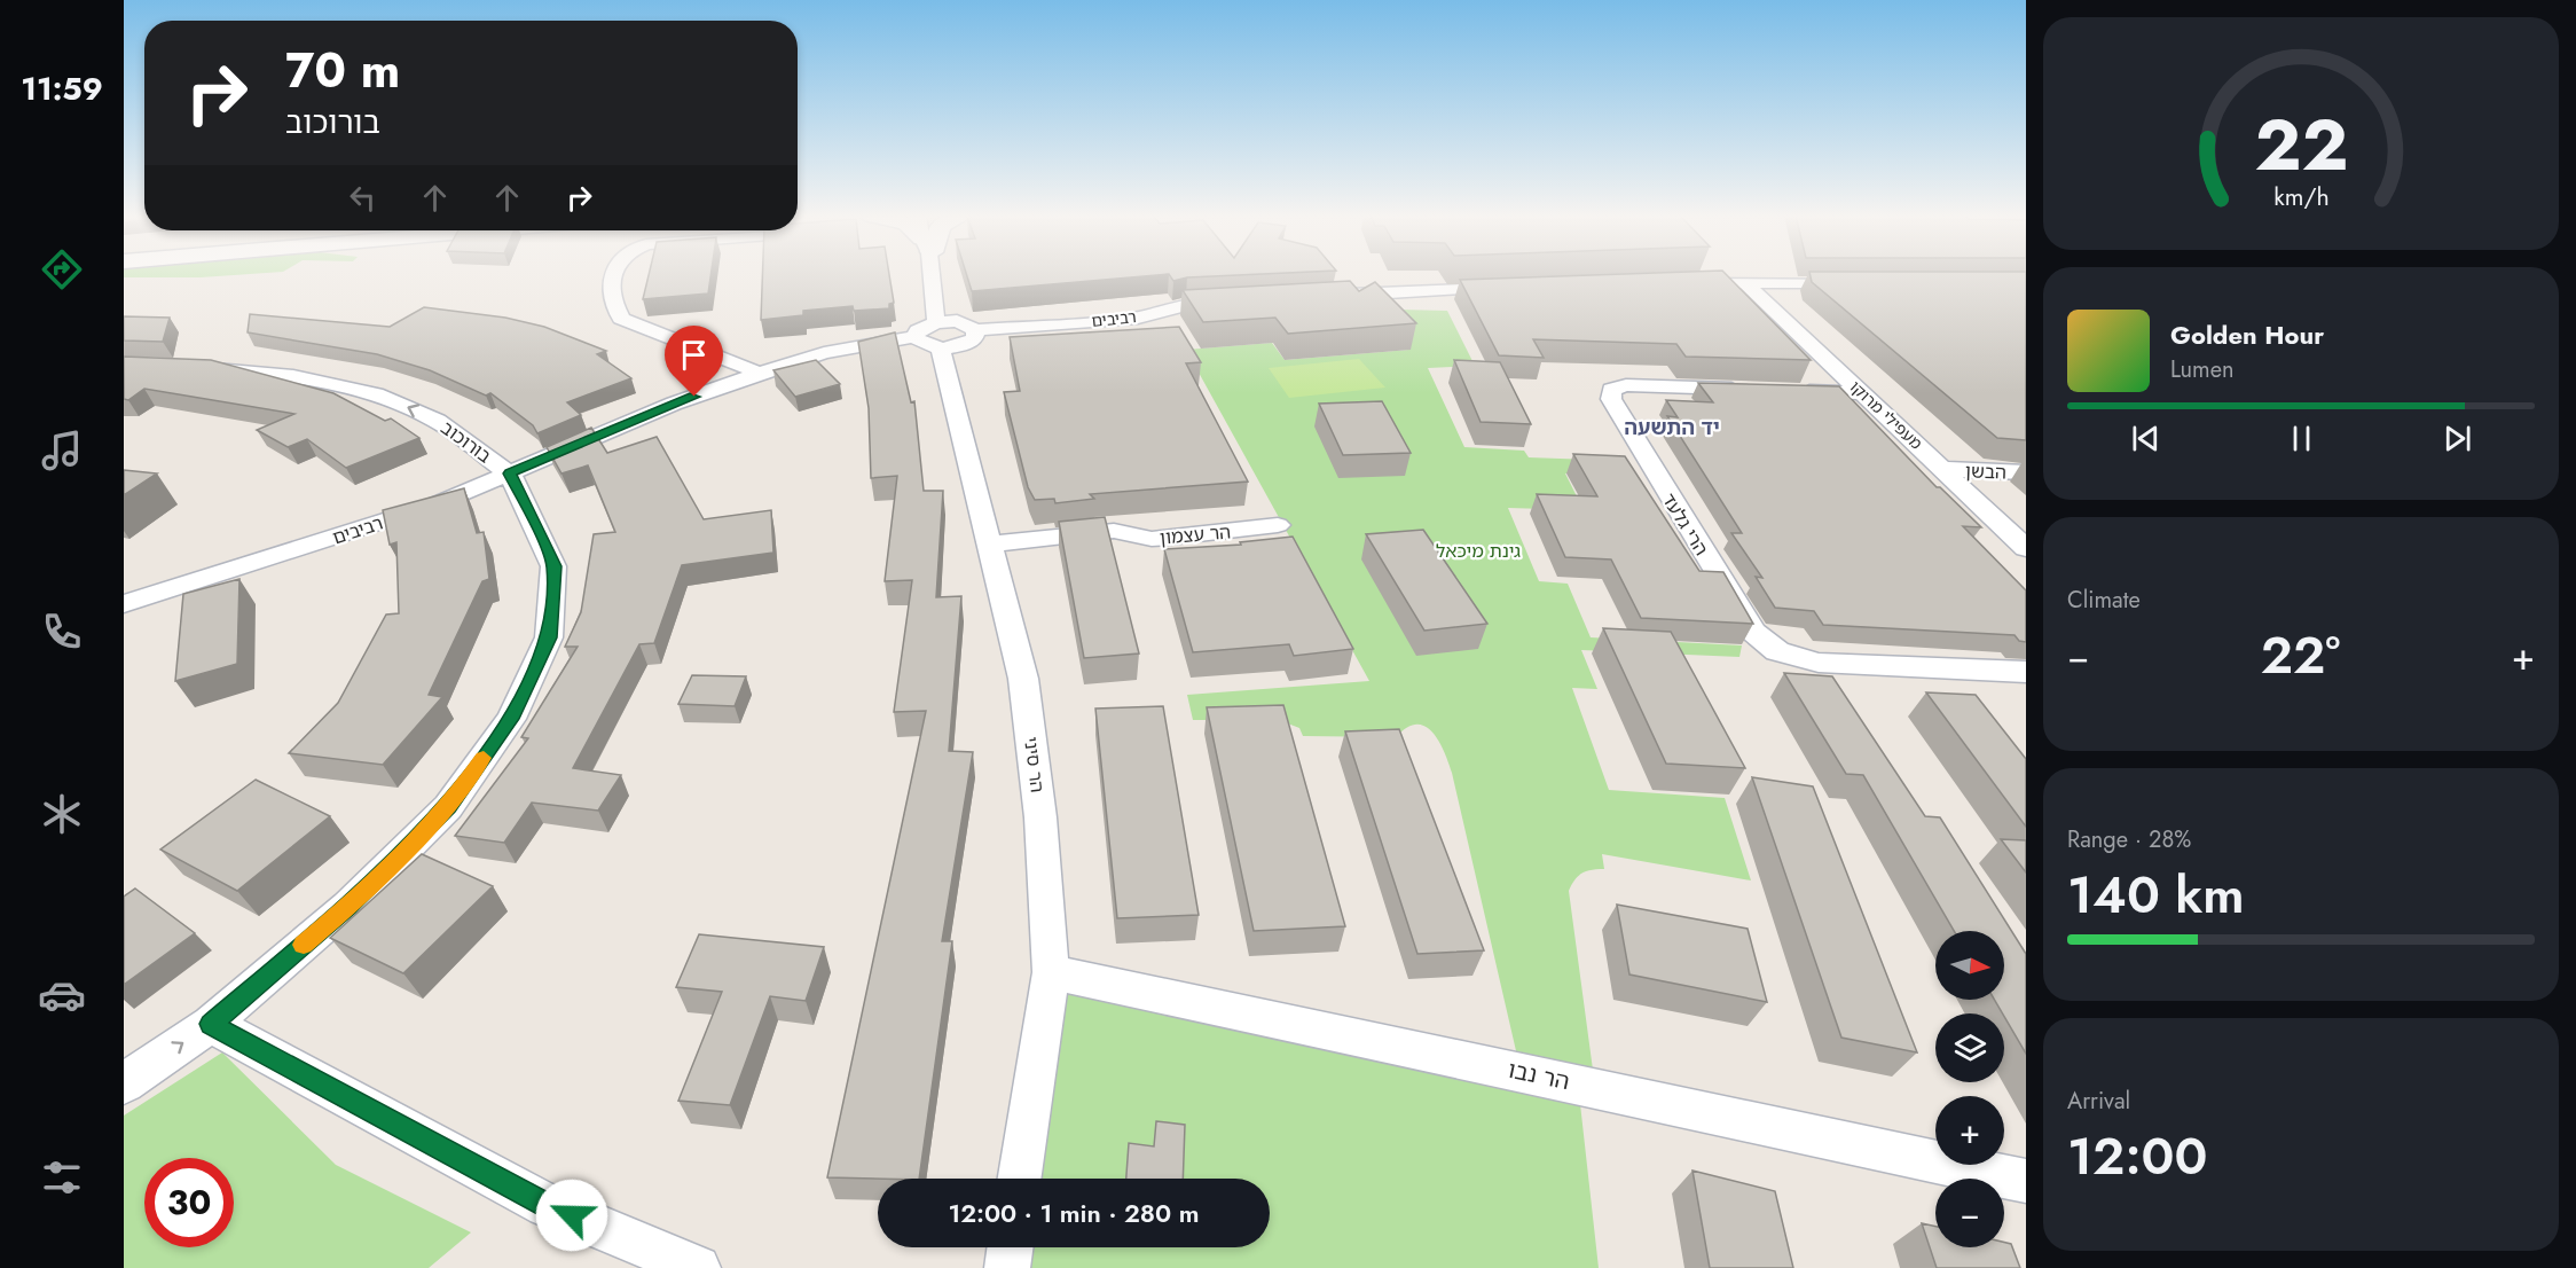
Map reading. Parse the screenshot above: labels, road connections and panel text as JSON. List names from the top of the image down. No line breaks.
{"streets":{"street":["רביבים","מעפילי מרוקו","בורוכוב","הבשן","הרי גלעד","הר עצמון","הר סיני","הר נבו"]},"crossings":[["רביבים","בורוכוב"],["רביבים","הר סיני"],["מעפילי מרוקו","הבשן"],["הר עצמון","הר סיני"],["הר סיני","הר נבו"]],"districts":["יד התשעה"],"parks":["גינת מיכאל"],"north":"right","page":{"tabs":"11:59","turn":["70 m","בורוכוב"],"song":["Golden Hour","Lumen"],"tile":["Climate",["Range · 28%","140 km"],["Arrival","12:00"]],"heat":["−","22°","+"],"map_buttons":["+","−"],"limit":"30","trip":"12:00 · 1 min · 280 m","gauge":["22","km/h"]}}
